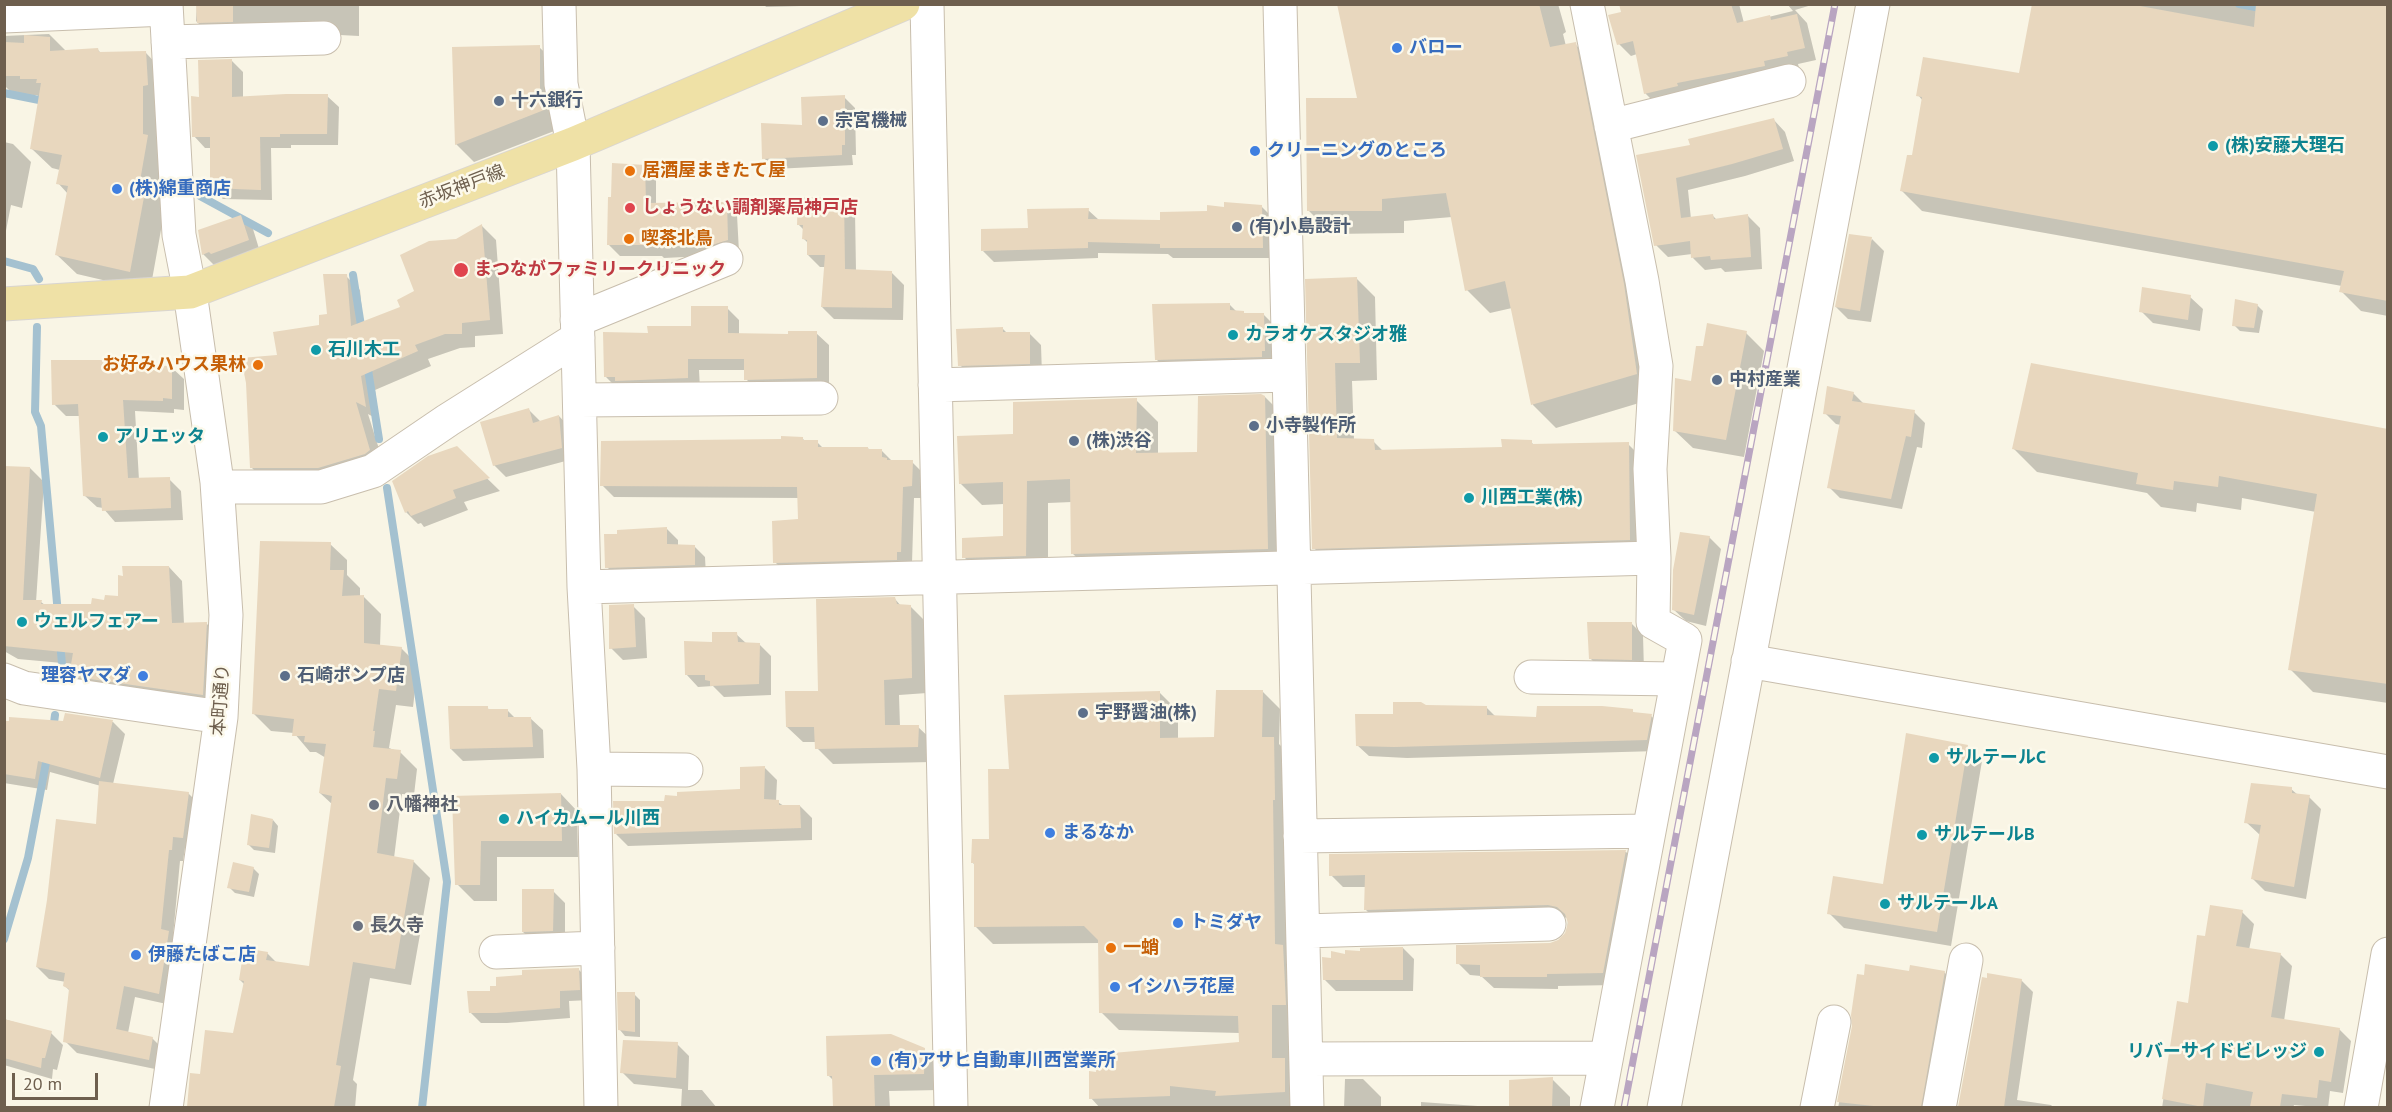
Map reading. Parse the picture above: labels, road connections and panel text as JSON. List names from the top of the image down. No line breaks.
{"streets":{"main road":["赤坂神戸線"],"street":["本町通り"]},"crossings":[["赤坂神戸線","本町通り"]],"places":["バロー","十六銀行","宗宮機械","(株)安藤大理石","クリーニングのところ","居酒屋まきたて屋","(株)綿重商店","しょうない調剤薬局神戸店","(有)小島設計","喫茶北鳥","まつながファミリークリニック","カラオケスタジオ雅","石川木工","お好みハウス果林","中村産業","小寺製作所","アリエッタ","(株)渋谷","川西工業(株)","ウェルフェアー","理容ヤマダ","石崎ポンプ店","宇野醤油(株)","サルテールC","八幡神社","ハイカムール川西","まるなか","サルテールB","サルテールA","トミダヤ","長久寺","一蛸","伊藤たばこ店","イシハラ花屋","リバーサイドビレッジ","(有)アサヒ自動車川西営業所"],"scale_bar":"20 m"}
